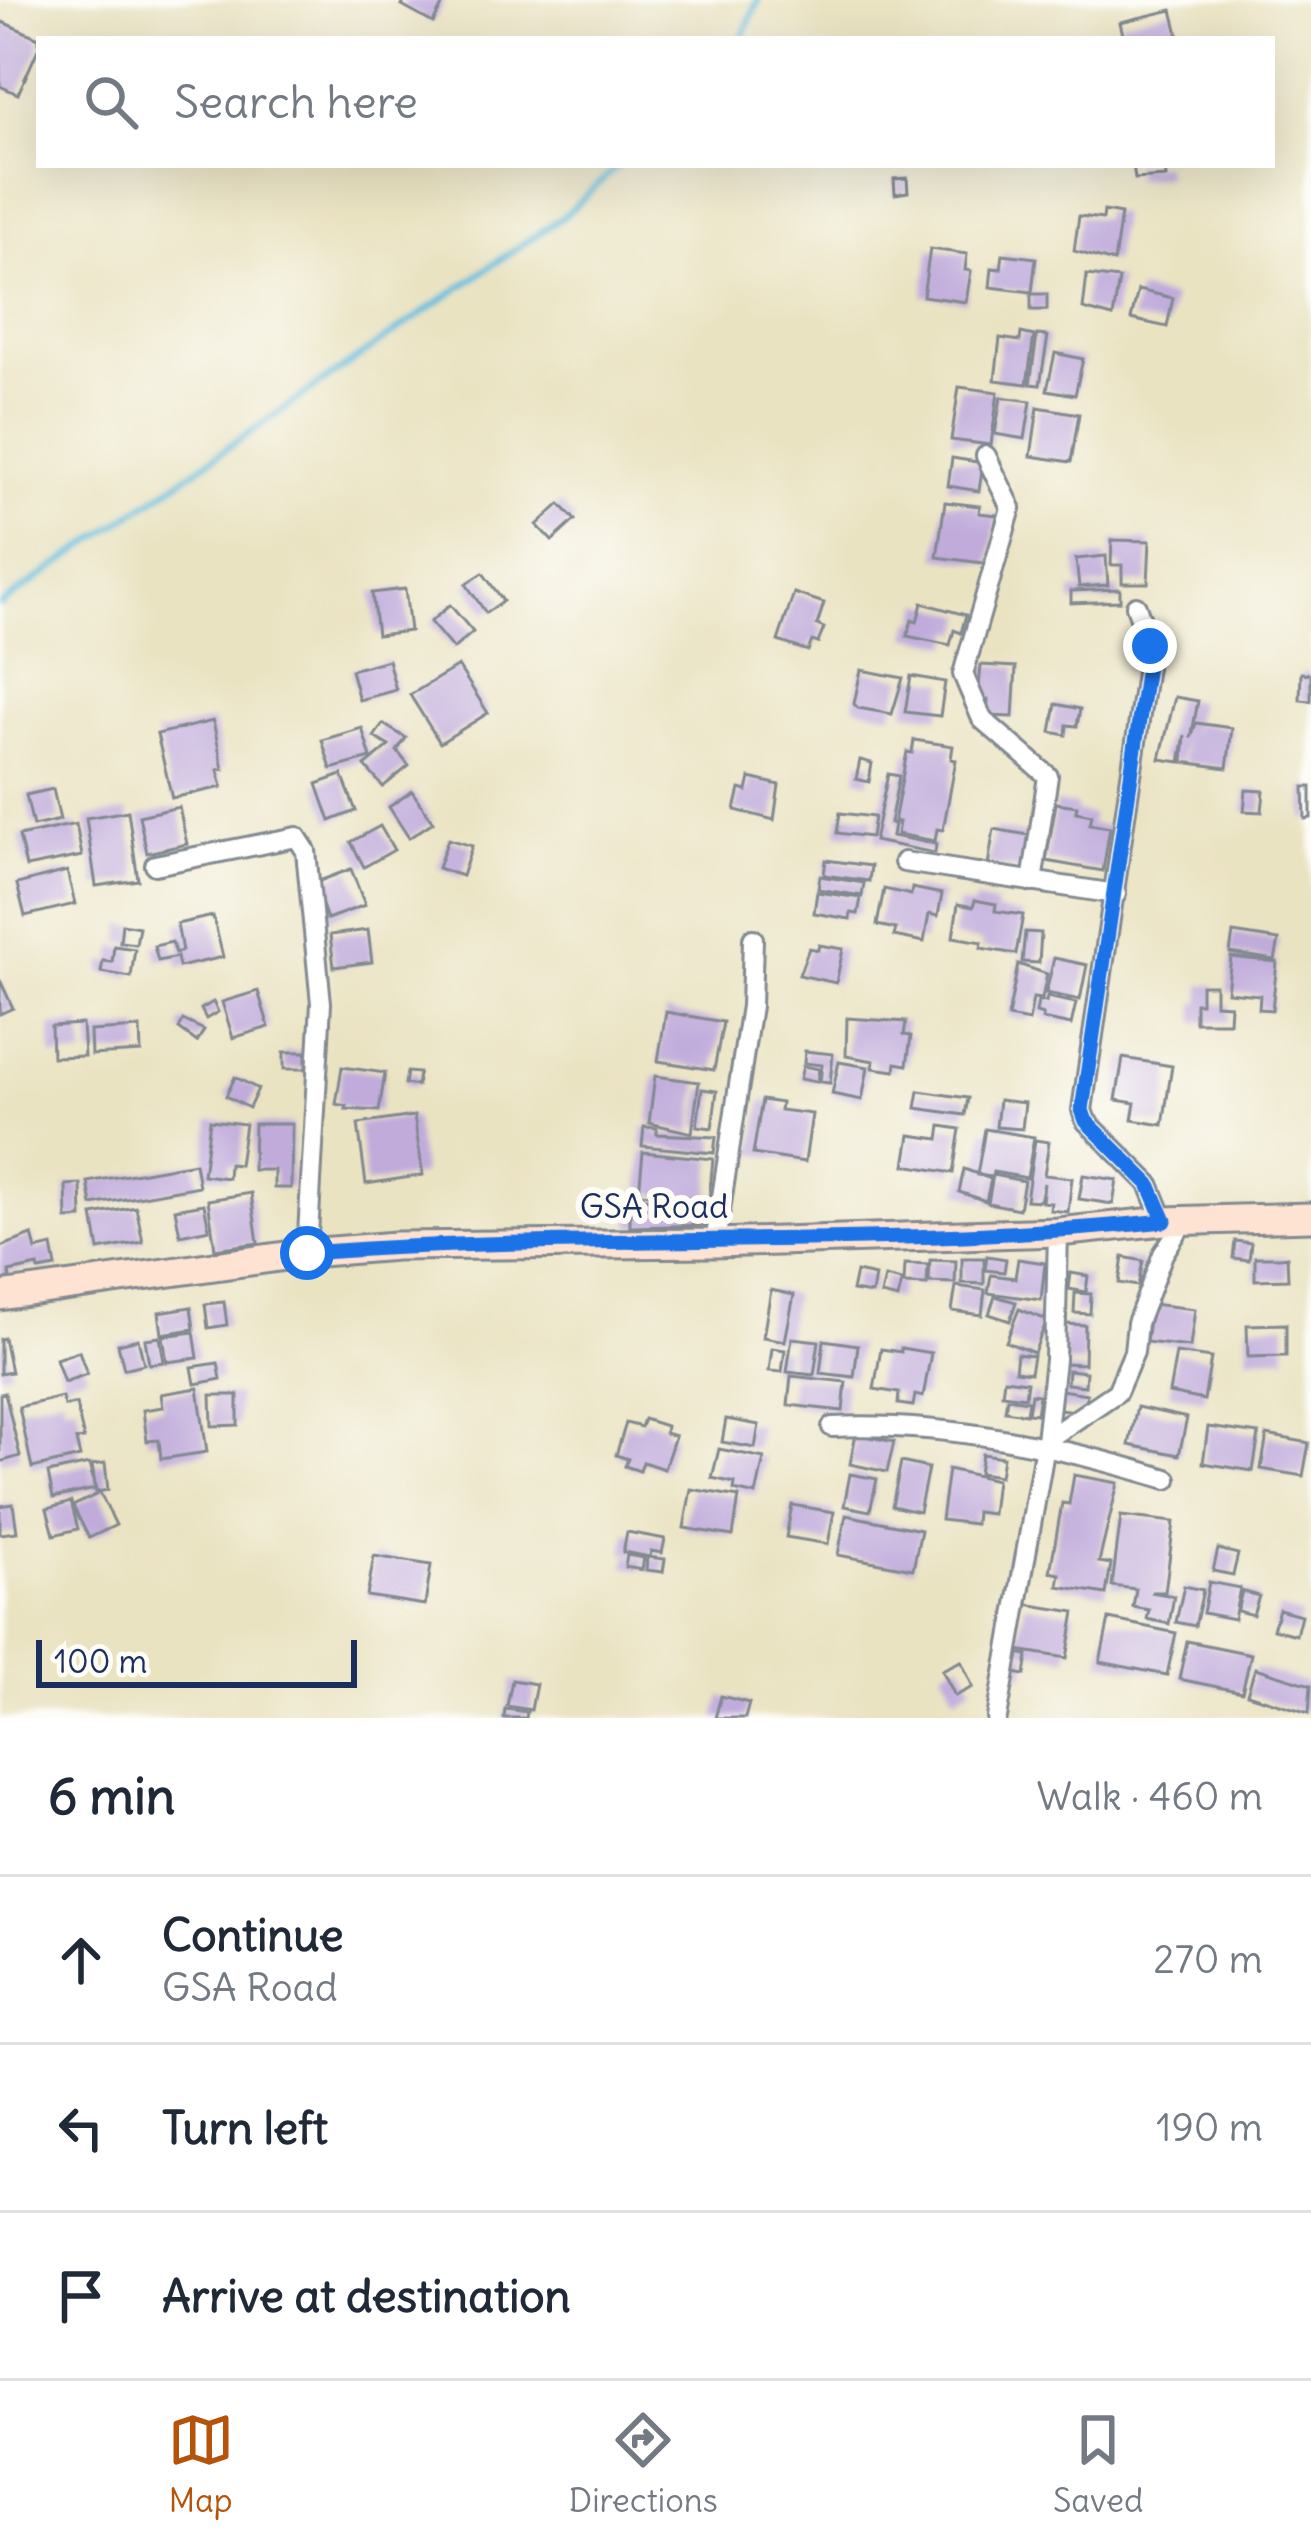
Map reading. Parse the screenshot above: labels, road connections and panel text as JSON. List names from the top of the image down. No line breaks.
{"streets":{"street":["GSA Road"]},"scale_bar":"100 m","page":{"search":"Search here","scale":"100 m","heading":["6 min","Walk · 460 m"],"list":[["Continue","GSA Road","270 m"],["Turn left","190 m"],"Arrive at destination"],"nav":["Map","Directions","Saved"]}}
